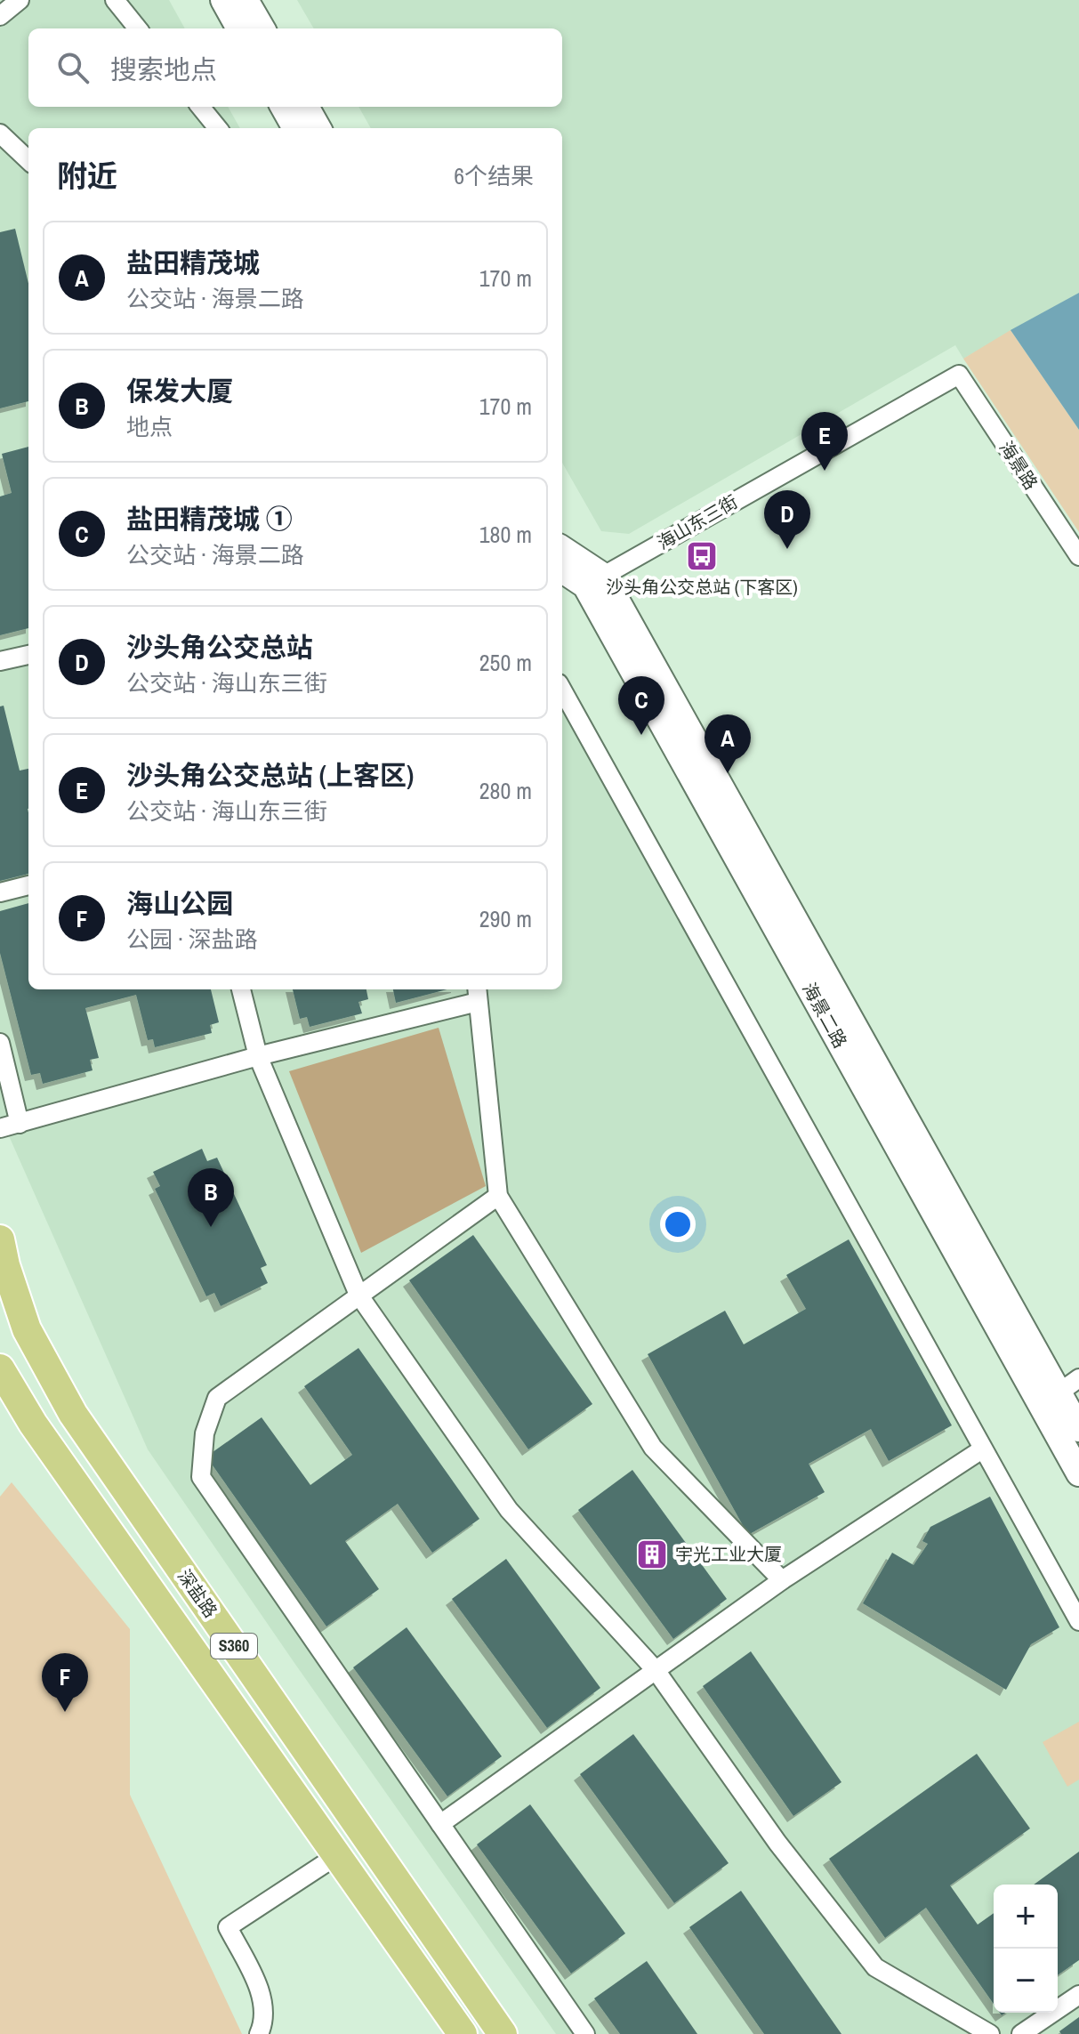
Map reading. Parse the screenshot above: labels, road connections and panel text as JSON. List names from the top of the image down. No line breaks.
{"streets":{"main road":["深盐路","S360"],"street":["海景路","海山东三街","海景二路"]},"crossings":[["海景路","海山东三街"],["海山东三街","海景二路"]],"places":{"bus stop":["沙头角公交总站 (下客区)"],"building":["宇光工业大厦"]},"page":{"search":"搜索地点","heading":["附近","6个结果"],"list":[{"mark":"A","name":"盐田精茂城","note":"公交站 · 海景二路","value":"170 m"},{"mark":"B","name":"保发大厦","note":"地点","value":"170 m"},{"mark":"C","name":"盐田精茂城 ①","note":"公交站 · 海景二路","value":"180 m"},{"mark":"D","name":"沙头角公交总站","note":"公交站 · 海山东三街","value":"250 m"},{"mark":"E","name":"沙头角公交总站 (上客区)","note":"公交站 · 海山东三街","value":"280 m"},{"mark":"F","name":"海山公园","note":"公园 · 深盐路","value":"290 m"}],"pins":["E","D","C","A","B","F"],"map_buttons":["+","−"]}}
